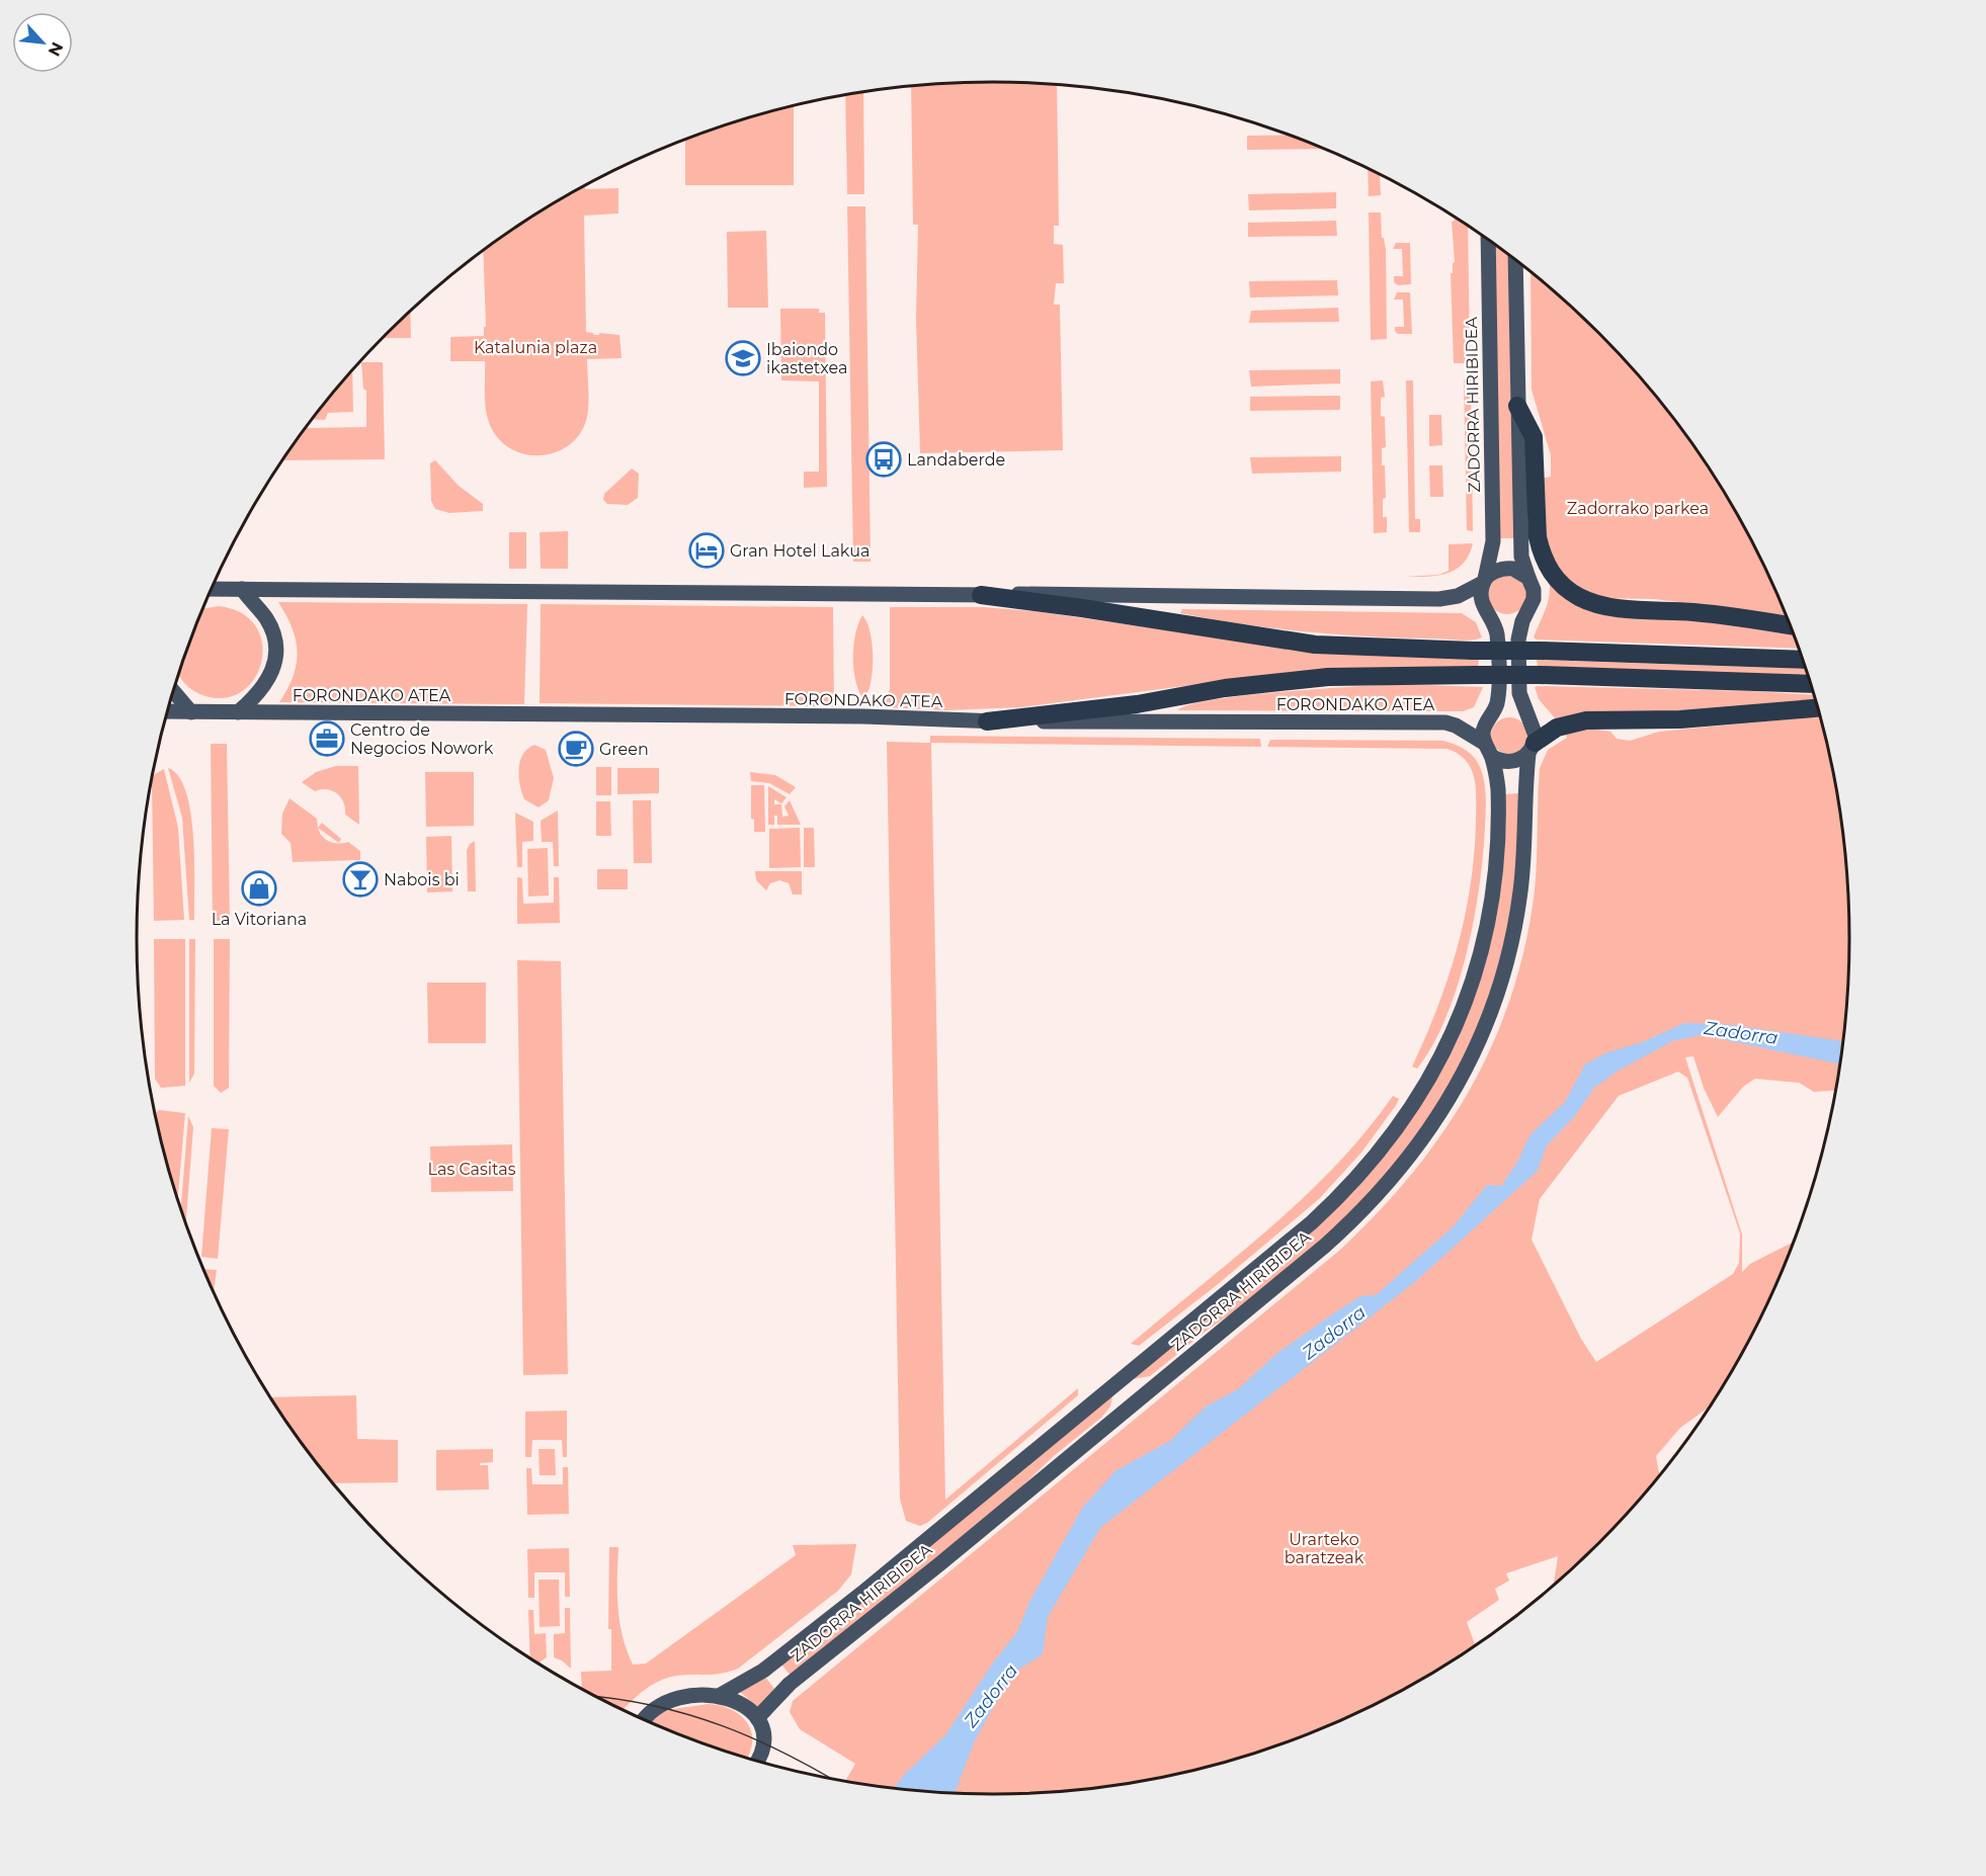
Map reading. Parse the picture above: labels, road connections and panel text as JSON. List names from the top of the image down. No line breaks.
{"streets":{"main road":["ZADORRA HIRIBIDEA","FORONDAKO ATEA"]},"crossings":[["ZADORRA HIRIBIDEA","FORONDAKO ATEA"]],"water":["Zadorra"],"parks":["Katalunia plaza","Zadorrako parkea","Las Casitas","Urarteko baratzeak"],"places":{"school or university":["Ibaiondo ikastetxea"],"bus stop":["Landaberde"],"hotel":["Gran Hotel Lakua"],"office":["Centro de Negocios Nowork"],"cafe":["Green"],"bar":["Nabois bi"],"shop":["La Vitoriana"]},"north":"bottom right"}
